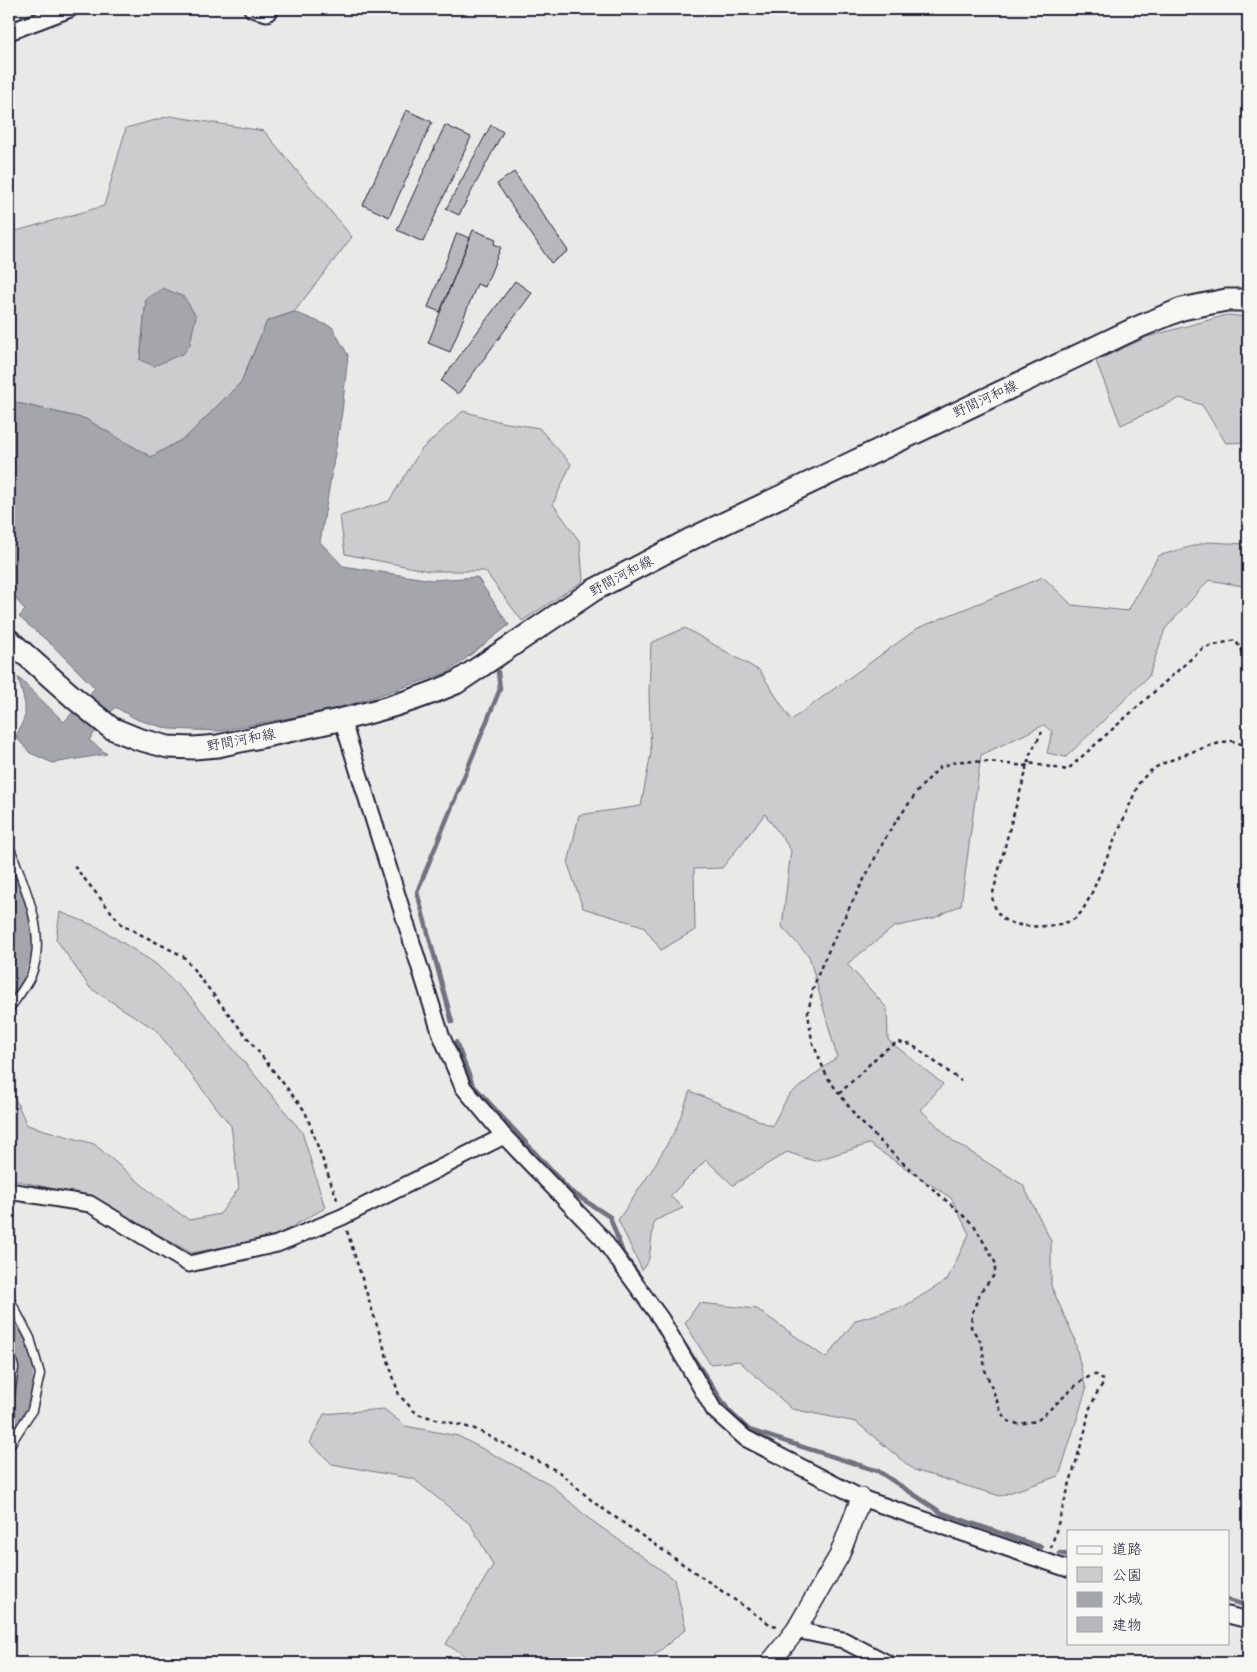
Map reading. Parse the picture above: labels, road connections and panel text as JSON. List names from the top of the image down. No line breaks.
{"streets":{"main road":["野間河和線"]},"legend":["道路","公園","水域","建物"]}
